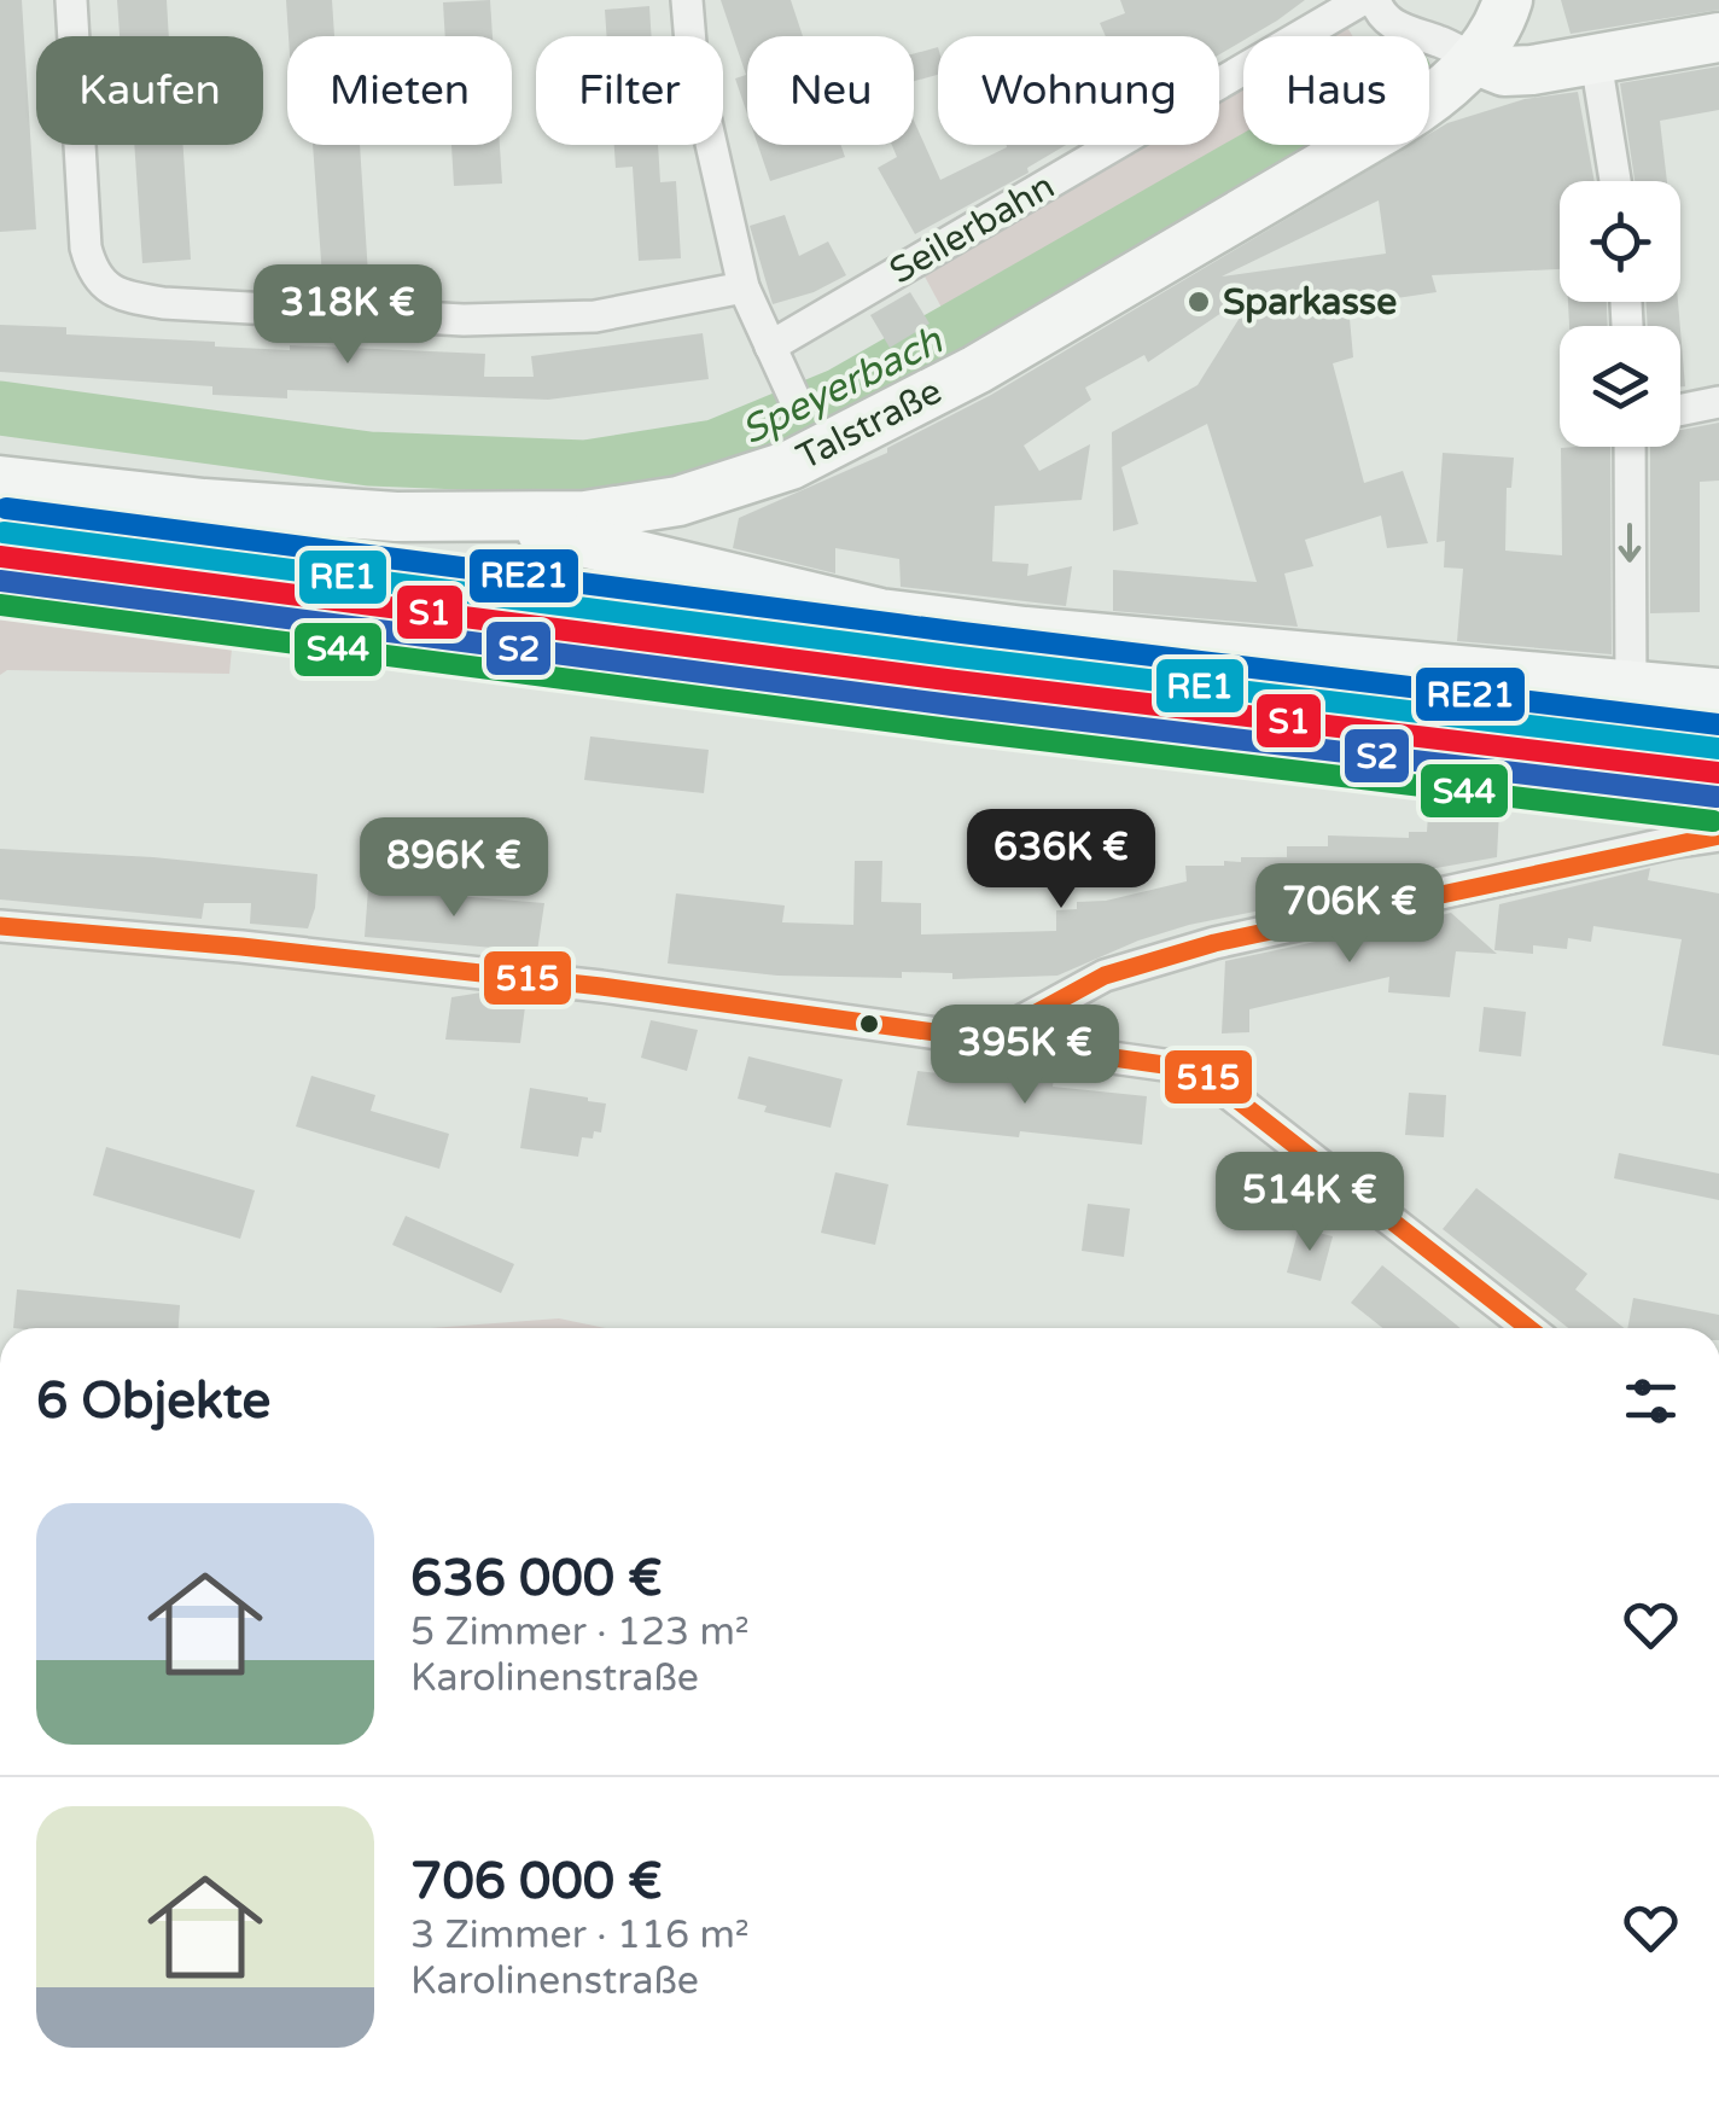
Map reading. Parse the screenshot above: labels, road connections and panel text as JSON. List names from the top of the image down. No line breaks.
{"streets":{"main road":["Talstraße"],"street":["Seilerbahn"]},"water":["Speyerbach"],"places":["Sparkasse"],"lines":["transit line RE21","transit line RE1","transit line S1","transit line S2","transit line S44","transit line 515"],"page":{"chip":["Kaufen","Mieten","Filter","Neu","Wohnung","Haus"],"price":["318K €","636K €","896K €","706K €","395K €","514K €"],"heading":"6 Objekte","list":[{"name":"636 000 €","note":"5 Zimmer · 123 m² · Karolinenstraße"},{"name":"706 000 €","note":"3 Zimmer · 116 m² · Karolinenstraße"}]}}
